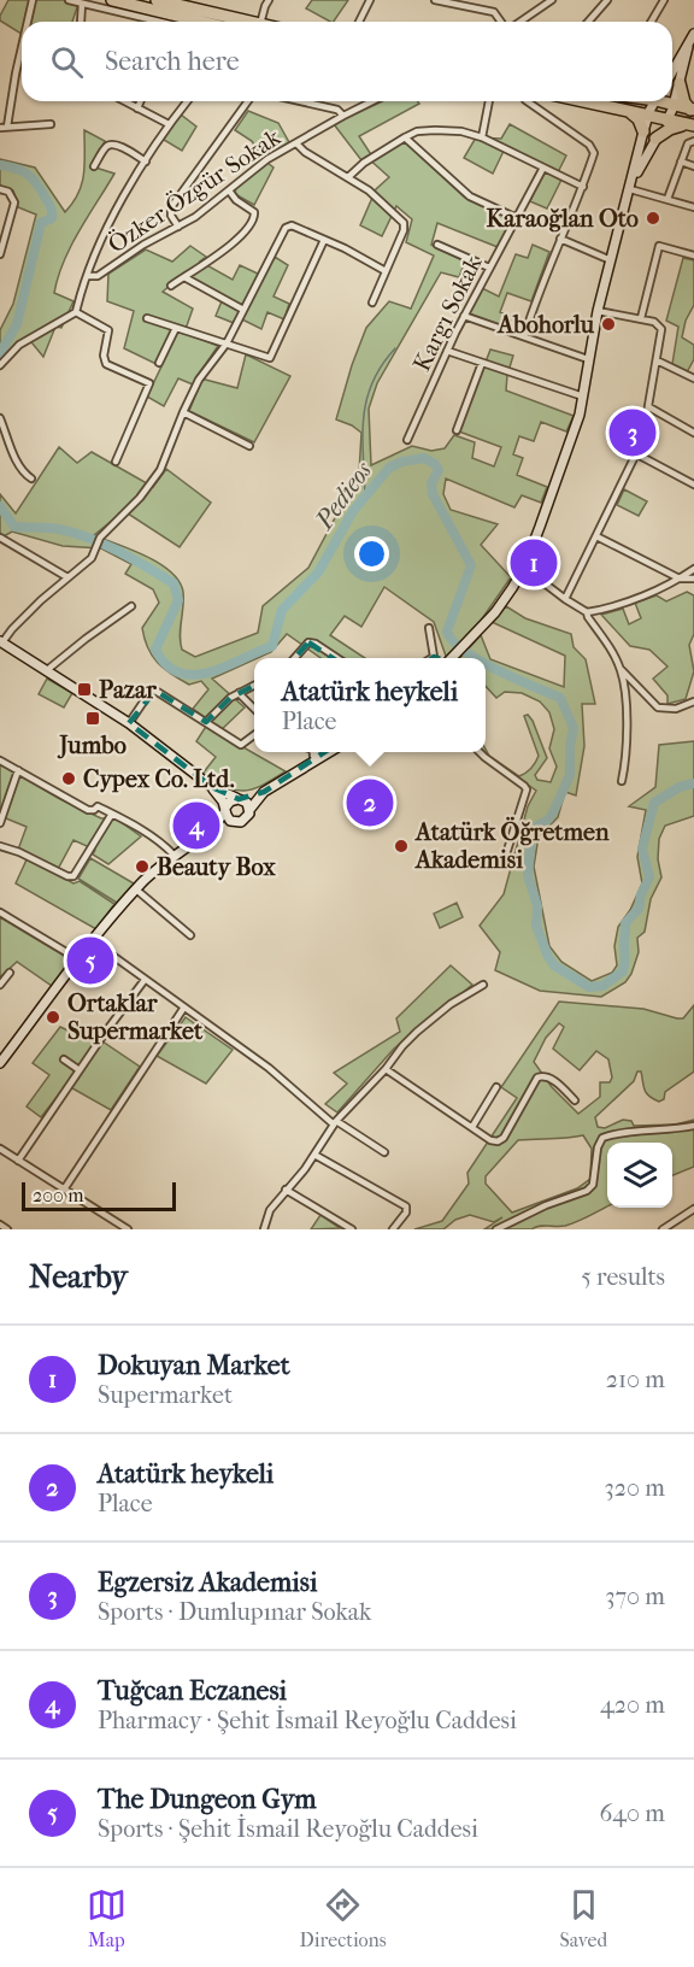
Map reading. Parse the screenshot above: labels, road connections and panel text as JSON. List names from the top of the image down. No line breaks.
{"streets":{"street":["Özker Özgür Sokak","Kargı Sokak"]},"water":["Pedieos"],"places":{"other":["Karaoğlan Oto","Abohorlu","Cypex Co. Ltd.","Atatürk Öğretmen Akademisi","Beauty Box","Ortaklar Supermarket"],"transit":["Pazar","Jumbo"]},"scale_bar":"200 m","page":{"search":"Search here","pins":["3","1","2","4","5"],"popup":["Atatürk heykeli","Place"],"scale":"200 m","heading":["Nearby","5 results"],"list":[{"mark":"1","name":"Dokuyan Market","note":"Supermarket","value":"210 m"},{"mark":"2","name":"Atatürk heykeli","note":"Place","value":"320 m"},{"mark":"3","name":"Egzersiz Akademisi","note":"Sports · Dumlupınar Sokak","value":"370 m"},{"mark":"4","name":"Tuğcan Eczanesi","note":"Pharmacy · Şehit İsmail Reyoğlu Caddesi","value":"420 m"},{"mark":"5","name":"The Dungeon Gym","note":"Sports · Şehit İsmail Reyoğlu Caddesi","value":"640 m"}],"nav":["Map","Directions","Saved"]}}
